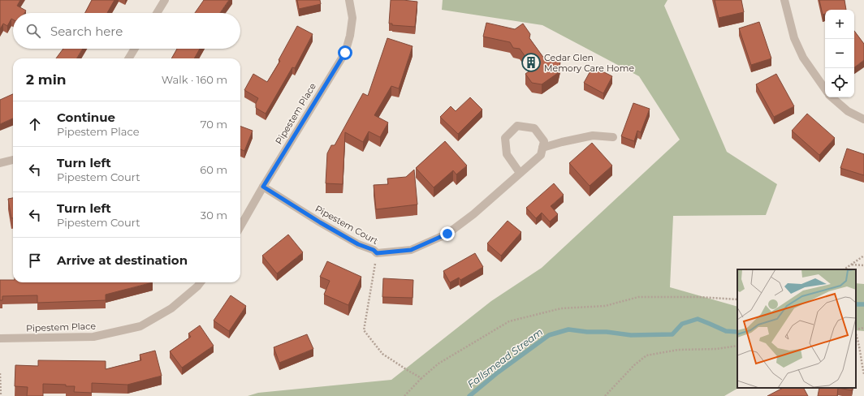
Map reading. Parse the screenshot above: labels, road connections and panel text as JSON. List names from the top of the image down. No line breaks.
{"streets":{"street":["Pipestem Place","Pipestem Court"]},"crossings":[["Pipestem Place","Pipestem Court"]],"water":["Fallsmead Stream"],"places":{"building":["Cedar Glen Memory Care Home"]},"page":{"map_buttons":["+","−"],"search":"Search here","heading":["2 min","Walk · 160 m"],"list":[["Continue","Pipestem Place","70 m"],["Turn left","Pipestem Court","60 m"],["Turn left","Pipestem Court","30 m"],"Arrive at destination"]}}
